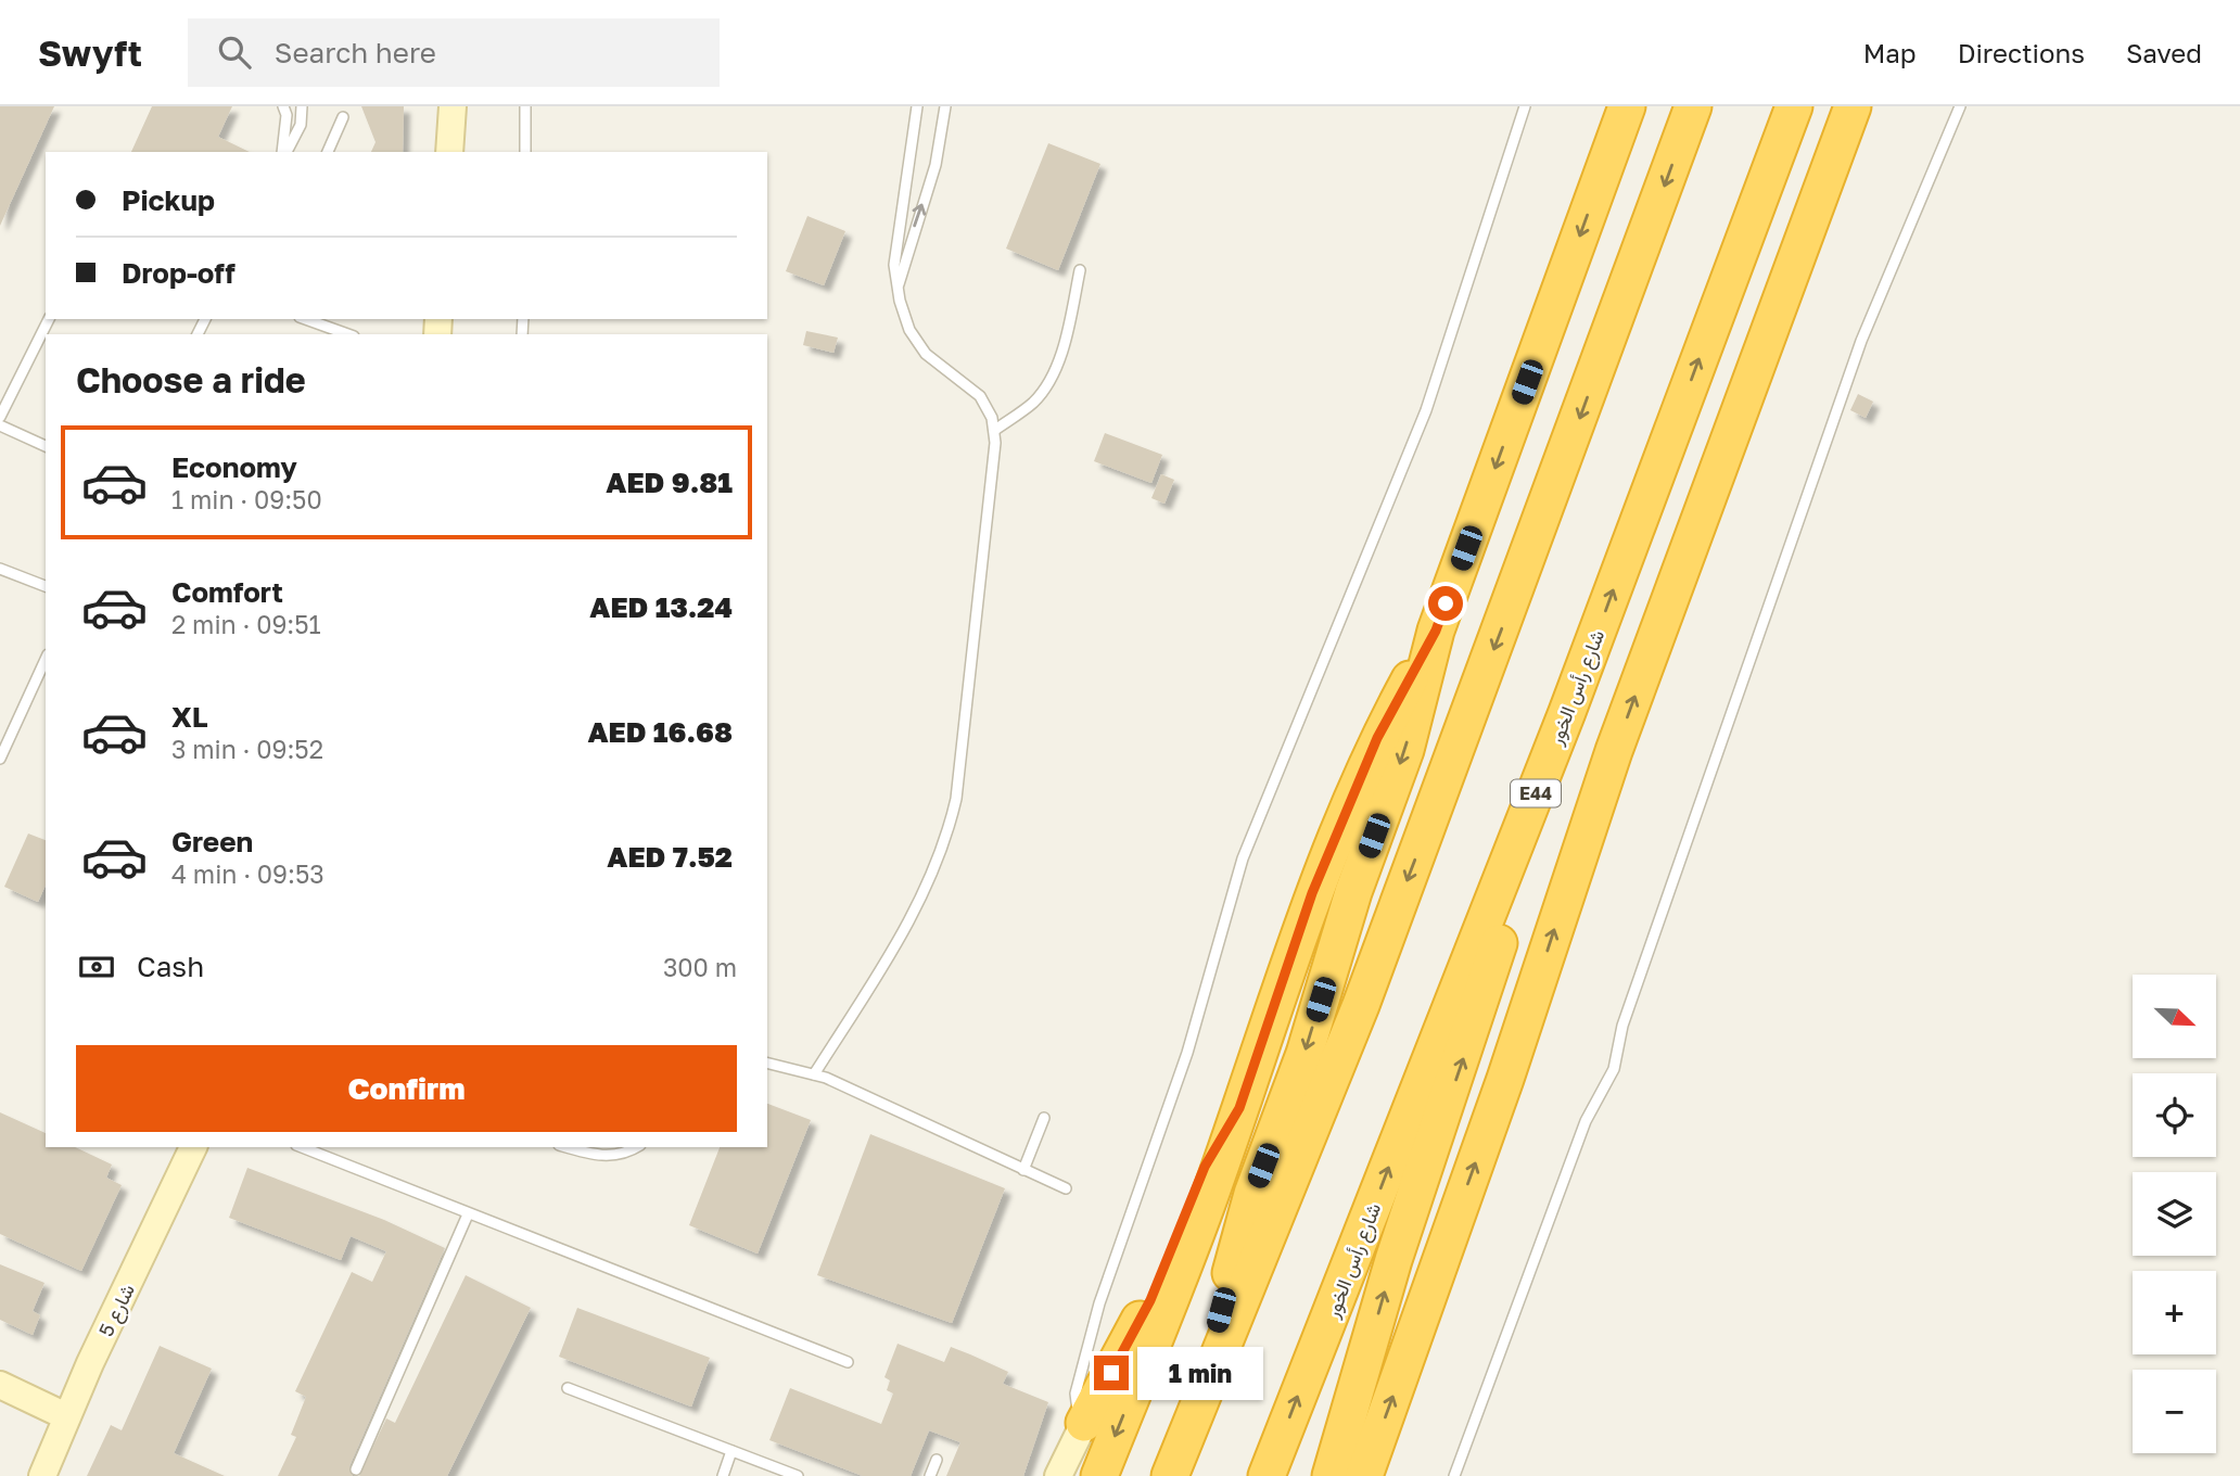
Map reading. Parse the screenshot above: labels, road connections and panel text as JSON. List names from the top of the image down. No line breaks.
{"streets":{"highway":["شارع رأس الخور","E44"],"street":["شارع 5"]},"north":"bottom right","page":{"header":"Swyft","search":"Search here","nav":["Map","Directions","Saved"],"banner":["Pickup","Drop-off"],"heading":"Choose a ride","list":[{"name":"Economy","note":"1 min · 09:50","value":"AED 9.81"},{"name":"Comfort","note":"2 min · 09:51","value":"AED 13.24"},{"name":"XL","note":"3 min · 09:52","value":"AED 16.68"},{"name":"Green","note":"4 min · 09:53","value":"AED 7.52"}],"pay":["Cash","300 m"],"map_buttons":["+","−"],"buttons":"Confirm","bubble":"1 min"}}
